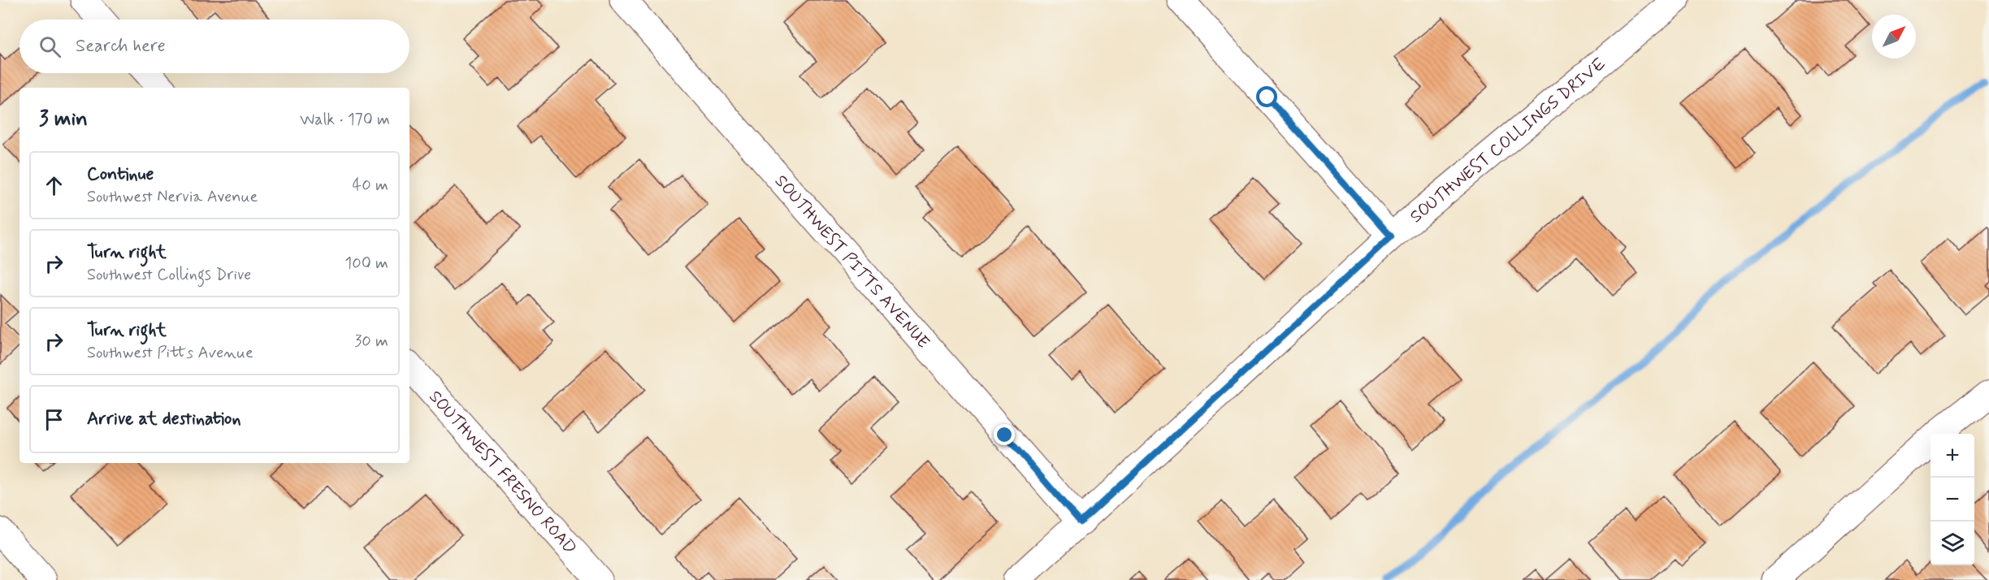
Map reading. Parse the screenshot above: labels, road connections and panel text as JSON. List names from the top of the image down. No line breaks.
{"streets":{"street":["SOUTHWEST COLLINGS DRIVE","SOUTHWEST PITTS AVENUE","SOUTHWEST FRESNO ROAD"]},"crossings":[["SOUTHWEST COLLINGS DRIVE","SOUTHWEST PITTS AVENUE"]],"north":"top right","page":{"search":"Search here","heading":["3 min","Walk · 170 m"],"list":[["Continue","Southwest Nervia Avenue","40 m"],["Turn right","Southwest Collings Drive","100 m"],["Turn right","Southwest Pitts Avenue","30 m"],"Arrive at destination"],"map_buttons":["+","−"]}}
